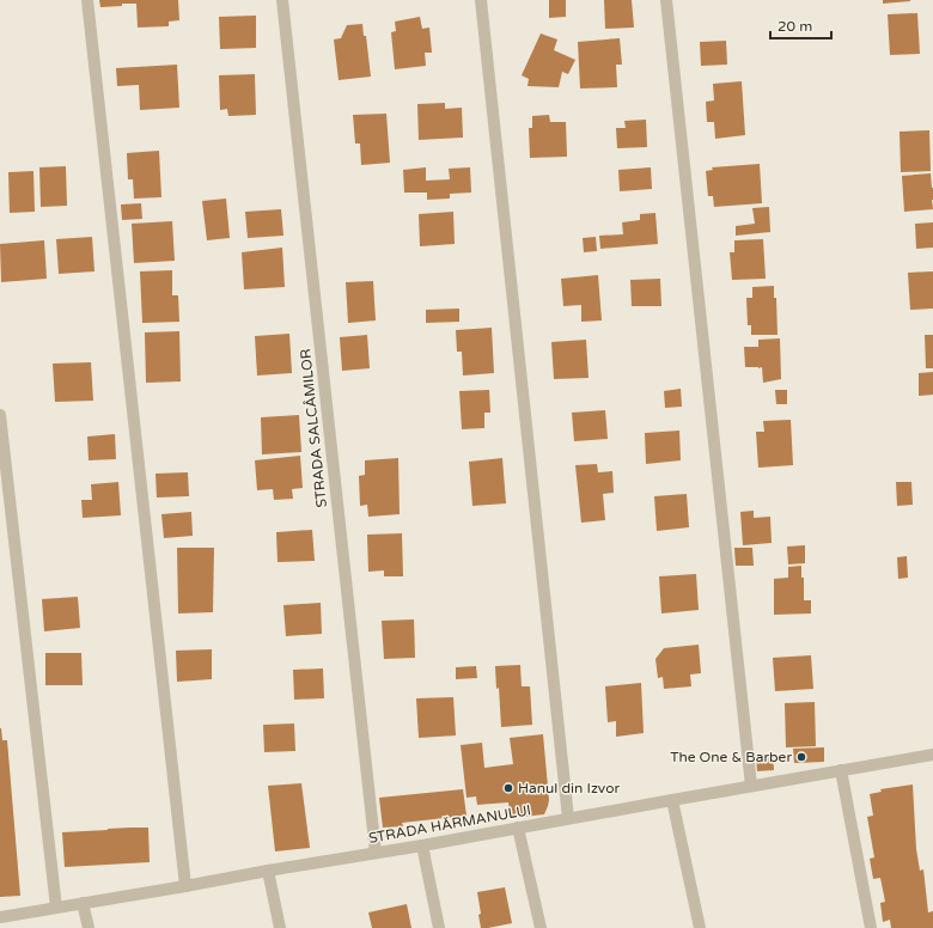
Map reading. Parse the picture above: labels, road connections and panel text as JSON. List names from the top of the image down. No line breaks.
{"streets":{"street":["STRADA SALCÂMILOR","STRADA HĂRMANULUI"]},"crossings":[["STRADA SALCÂMILOR","STRADA HĂRMANULUI"]],"places":["The One & Barber","Hanul din Izvor"],"scale_bar":"20 m"}
